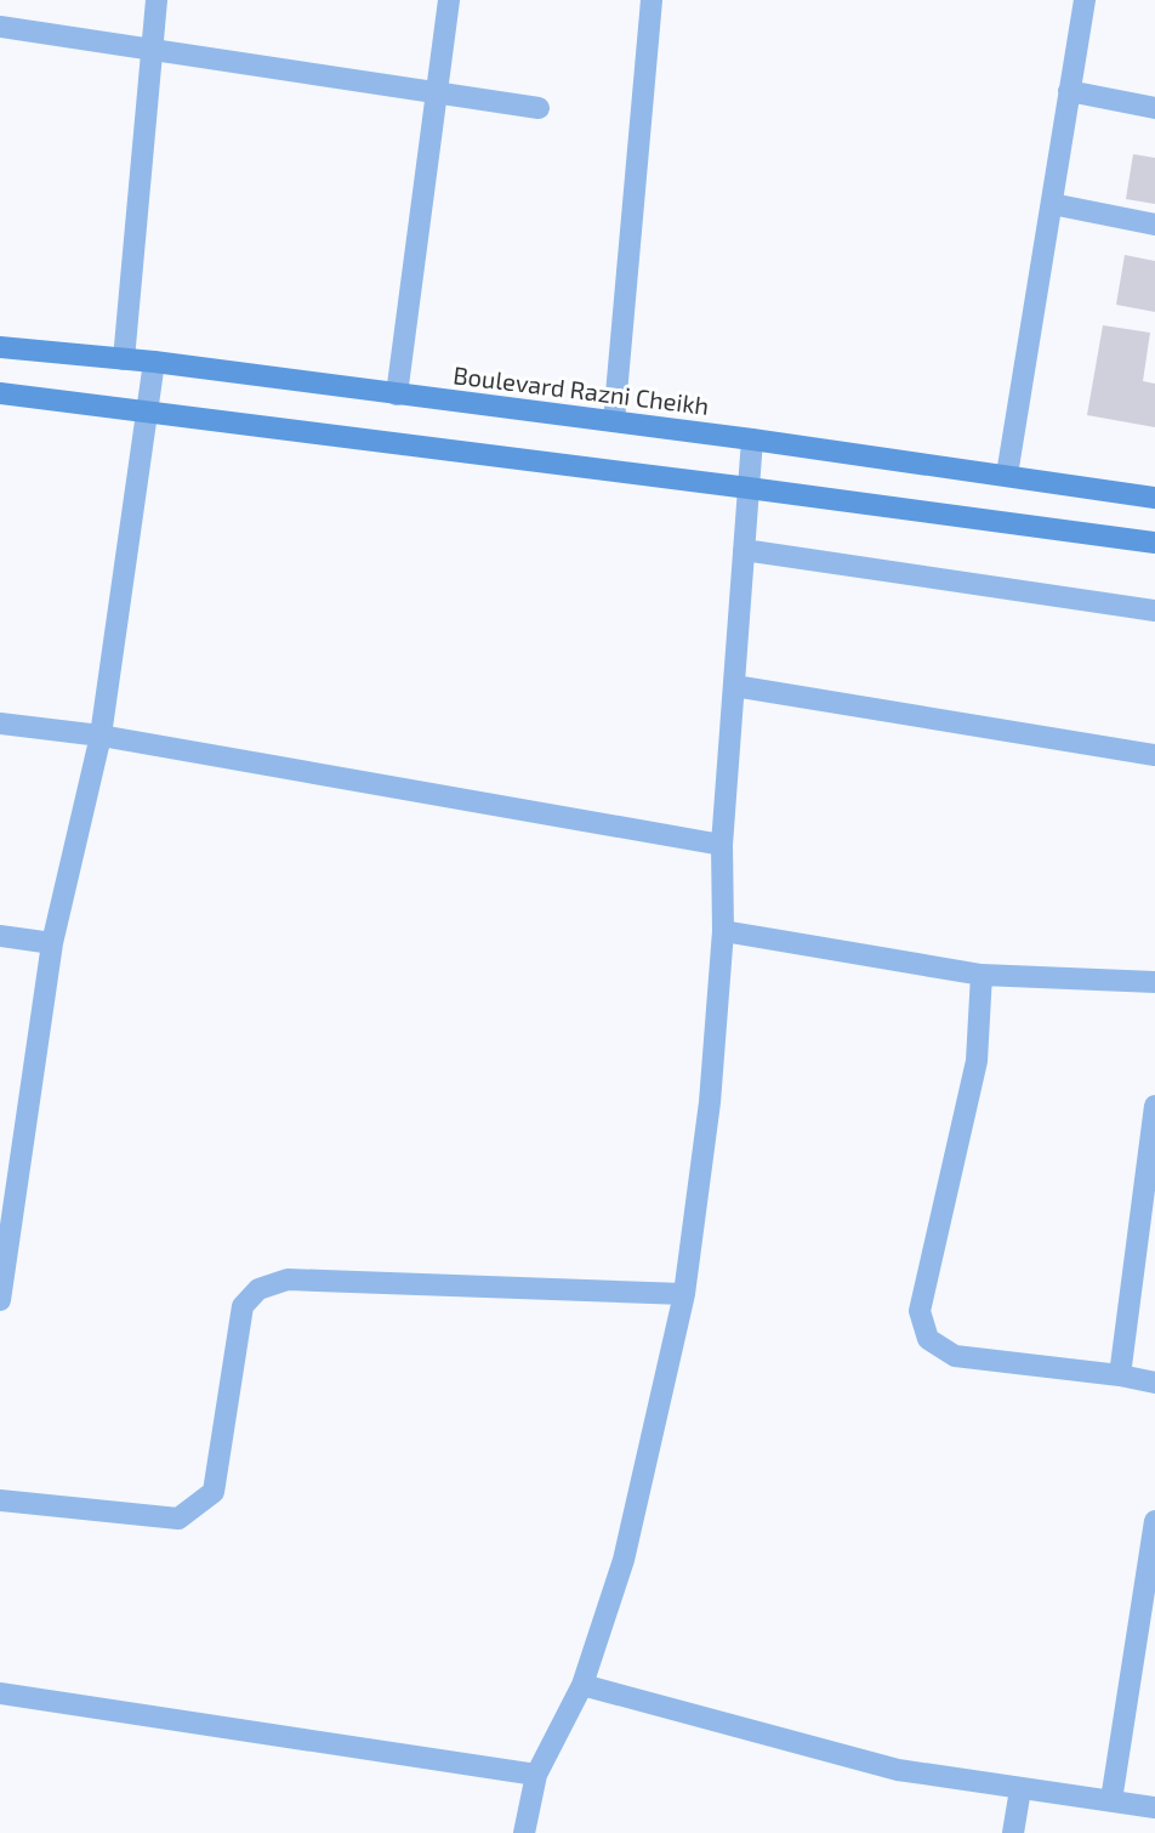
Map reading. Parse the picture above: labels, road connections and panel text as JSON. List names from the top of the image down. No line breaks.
{"streets":{"main road":["Boulevard Razni Cheikh"]}}
